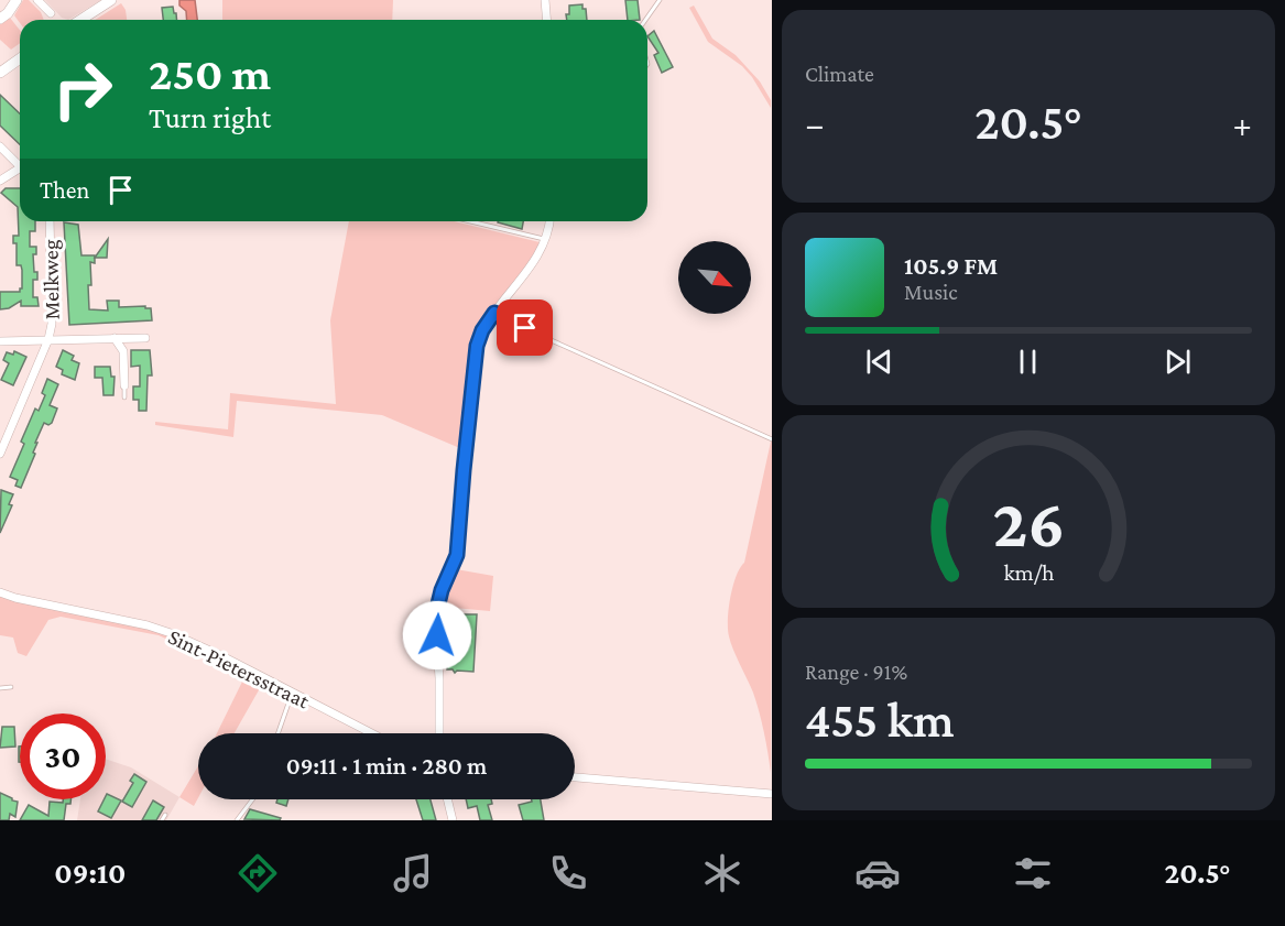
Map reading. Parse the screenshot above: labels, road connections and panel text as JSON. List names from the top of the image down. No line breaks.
{"streets":{"street":["Melkweg","Sint-Pietersstraat"]},"north":"bottom right","page":{"tile":["Climate",["Range · 91%","455 km"]],"turn":["250 m","Turn right"],"heat":["−","20.5°","+"],"then":"Then","song":["105.9 FM","Music"],"limit":"30","trip":"09:11 · 1 min · 280 m","tabs":["09:10","20.5°"],"gauge":["26","km/h"]}}
